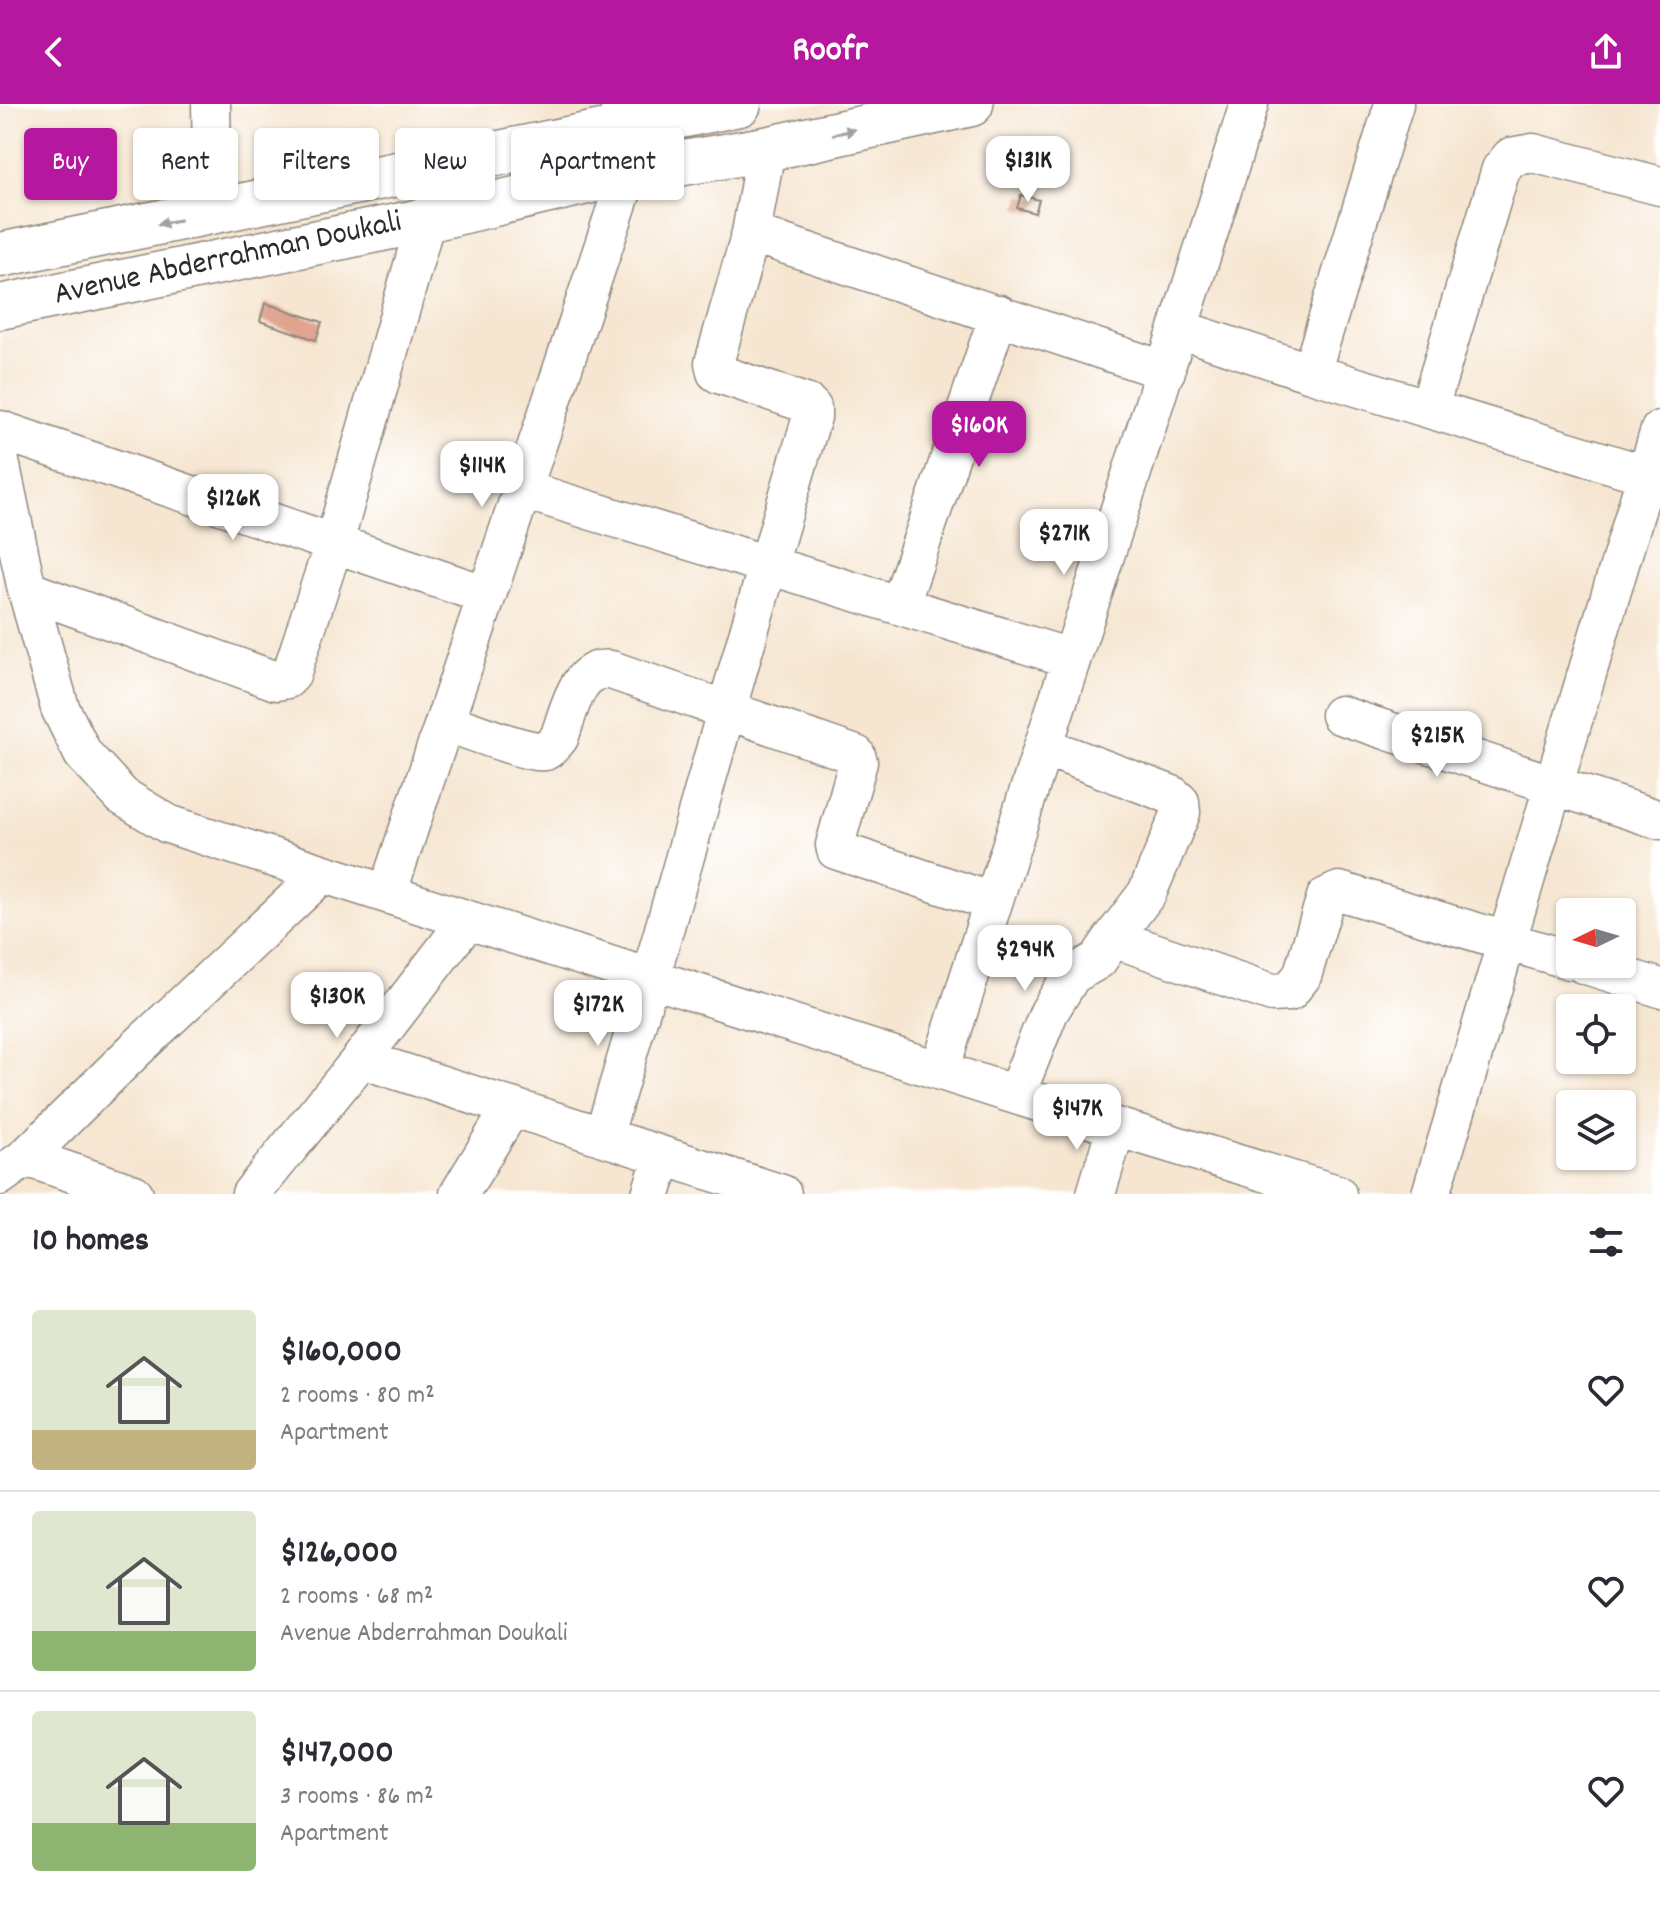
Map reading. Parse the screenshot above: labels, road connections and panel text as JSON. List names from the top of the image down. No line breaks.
{"streets":{"main road":["Avenue Abderrahman Doukali"]},"north":"left","page":{"header":"Roofr","chip":["Buy","Rent","Filters","New","Apartment"],"price":["$131K","$160K","$114K","$126K","$271K","$215K","$294K","$130K","$172K","$147K"],"heading":"10 homes","list":[{"name":"$160,000","note":"2 rooms · 80 m² · Apartment"},{"name":"$126,000","note":"2 rooms · 68 m² · Avenue Abderrahman Doukali"},{"name":"$147,000","note":"3 rooms · 86 m² · Apartment"}]}}
